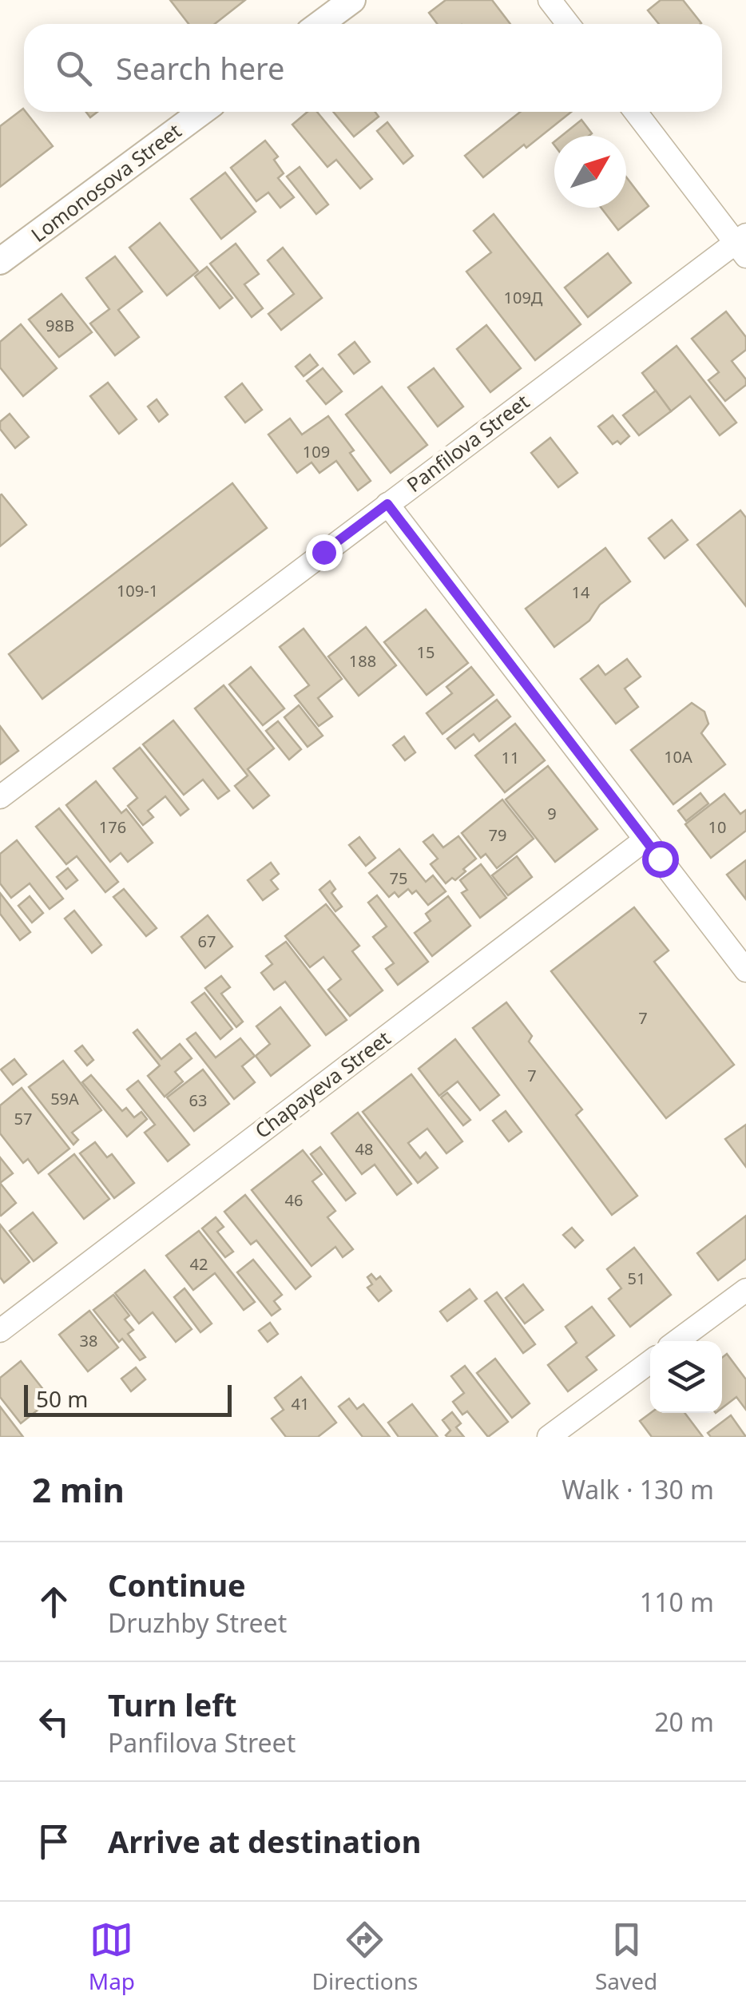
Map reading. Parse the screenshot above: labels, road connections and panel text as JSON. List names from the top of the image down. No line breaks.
{"streets":{"street":["Lomonosova Street","Panfilova Street","Chapayeva Street"]},"house_numbers":["109Д","98В","109","109-1","14","15","188","10А","11","9","176","10","79","75","67","7","7","59А","63","57","48","46","42","51","38","41"],"scale_bar":"50 m","north":"top right","page":{"search":"Search here","scale":"50 m","heading":["2 min","Walk · 130 m"],"list":[["Continue","Druzhby Street","110 m"],["Turn left","Panfilova Street","20 m"],"Arrive at destination"],"nav":["Map","Directions","Saved"]}}
